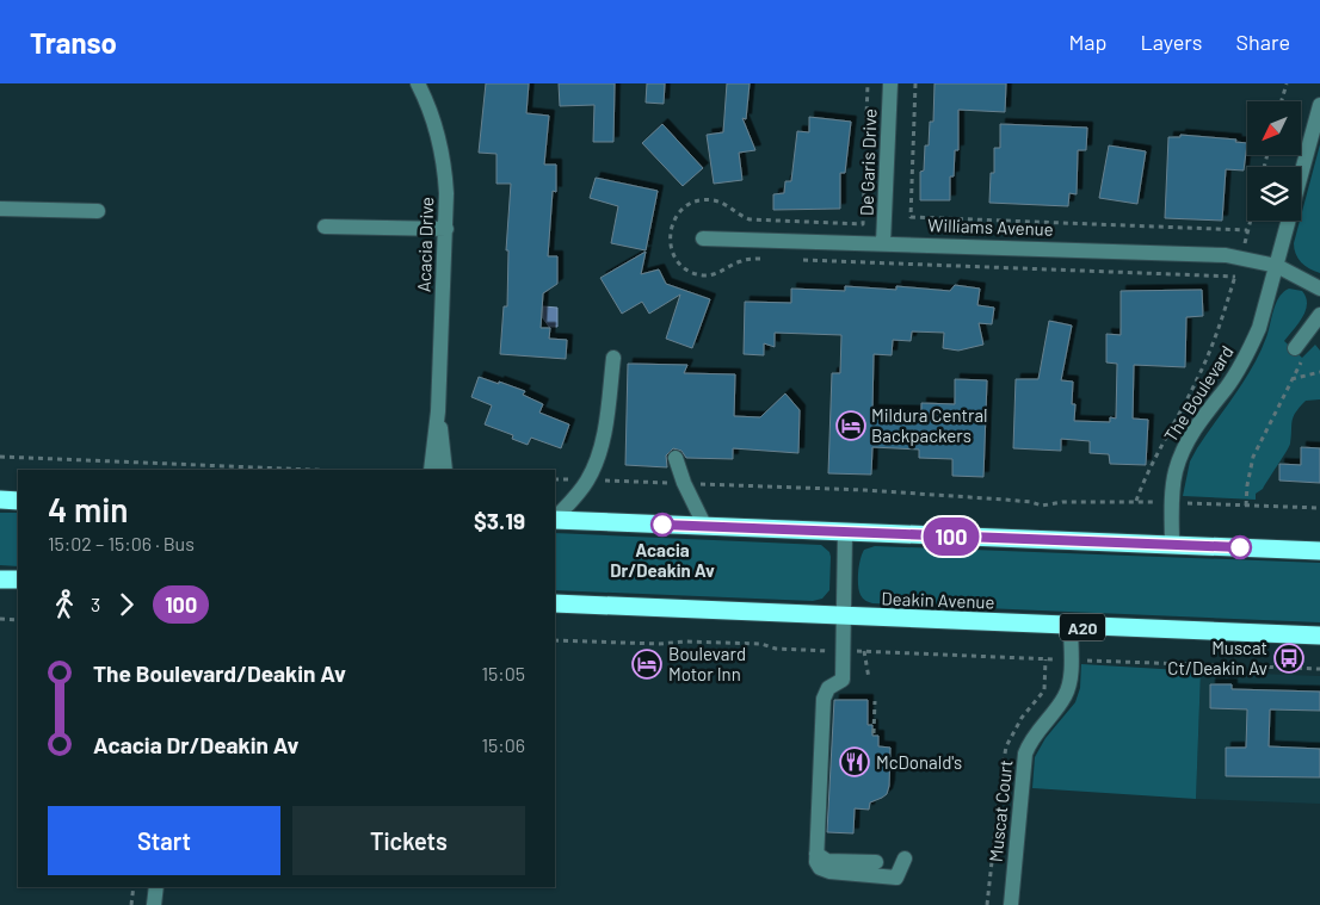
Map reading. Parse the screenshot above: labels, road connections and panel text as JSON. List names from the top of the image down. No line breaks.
{"streets":{"highway":["Deakin Avenue","A20"],"street":["De Garis Drive","Williams Avenue","Acacia Drive","The Boulevard","Muscat Court"]},"crossings":[["De Garis Drive","Williams Avenue"],["Williams Avenue","The Boulevard"],["Deakin Avenue","Muscat Court"]],"places":{"hotel":["Mildura Central Backpackers","Boulevard Motor Inn"],"other":["Acacia Dr/Deakin Av"],"bus stop":["Muscat Ct/Deakin Av"],"restaurant":["McDonald's"]},"lines":["bus line 100"],"north":"bottom left","page":{"header":"Transo","nav":["Map","Layers","Share"],"on_map":"100","heading":["4 min","15:02 – 15:06 · Bus","$3.19"],"legs":["3","100"],"list":[{"name":"The Boulevard/Deakin Av","value":"15:05"},{"name":"Acacia Dr/Deakin Av","value":"15:06"}],"buttons":["Start","Tickets"]}}
